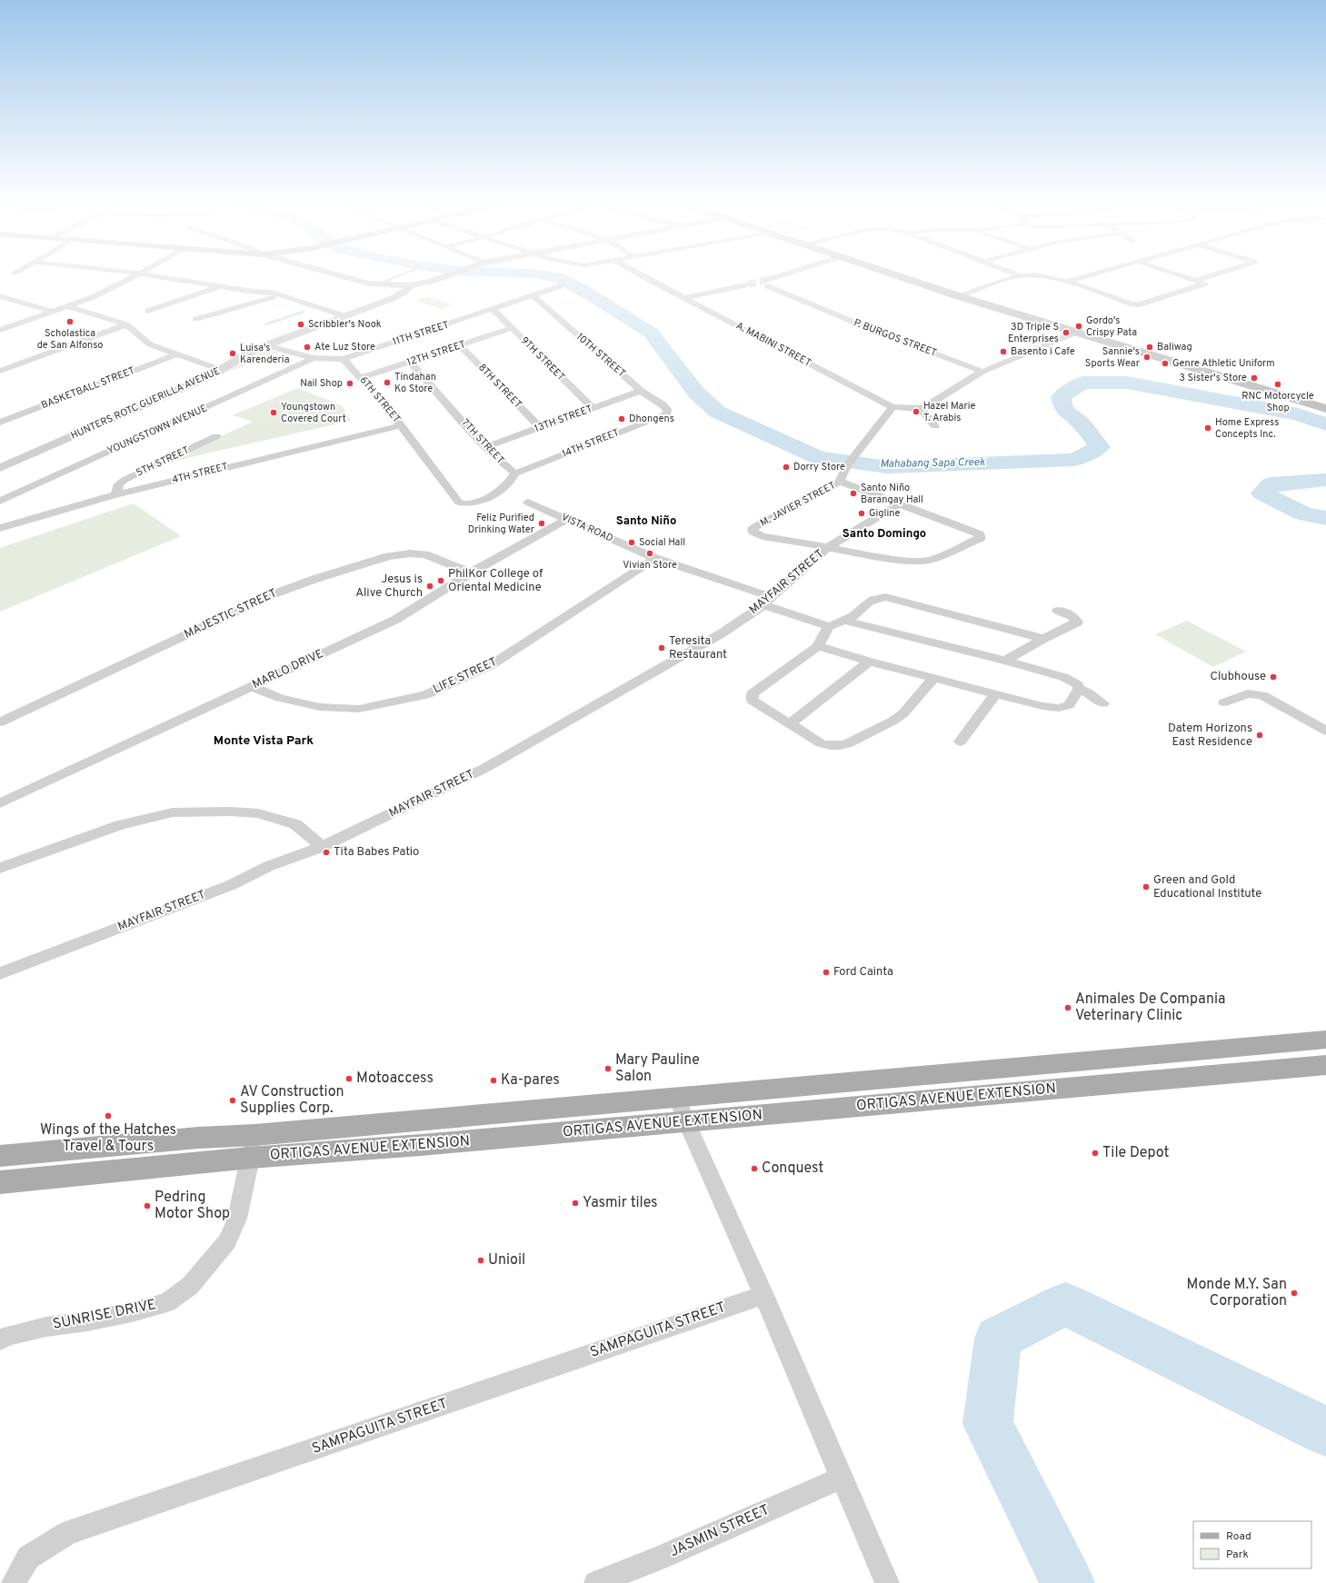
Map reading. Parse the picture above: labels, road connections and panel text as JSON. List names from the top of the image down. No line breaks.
{"streets":{"main road":["ORTIGAS AVENUE EXTENSION"],"street":["11TH STREET","P. BURGOS STREET","A. MABINI STREET","12TH STREET","10TH STREET","9TH STREET","8TH STREET","BASKETBALL STREET","6TH STREET","HUNTERS ROTC GUERILLA AVENUE","13TH STREET","YOUNGSTOWN AVENUE","7TH STREET","14TH STREET","5TH STREET","4TH STREET","M. JAVIER STREET","VISTA ROAD","MAYFAIR STREET","MAJESTIC STREET","MARLO DRIVE","LIFE STREET","SUNRISE DRIVE","SAMPAGUITA STREET","JASMIN STREET"]},"crossings":[["11TH STREET","10TH STREET"],["11TH STREET","9TH STREET"],["11TH STREET","6TH STREET"],["A. MABINI STREET","M. JAVIER STREET"],["12TH STREET","9TH STREET"],["12TH STREET","8TH STREET"],["12TH STREET","6TH STREET"],["12TH STREET","7TH STREET"],["10TH STREET","13TH STREET"],["10TH STREET","14TH STREET"],["9TH STREET","13TH STREET"],["8TH STREET","13TH STREET"],["6TH STREET","7TH STREET"],["6TH STREET","4TH STREET"],["13TH STREET","7TH STREET"],["7TH STREET","14TH STREET"],["5TH STREET","4TH STREET"],["M. JAVIER STREET","MAYFAIR STREET"],["VISTA ROAD","MAYFAIR STREET"],["VISTA ROAD","MARLO DRIVE"],["VISTA ROAD","LIFE STREET"],["MAJESTIC STREET","MARLO DRIVE"],["MARLO DRIVE","LIFE STREET"],["ORTIGAS AVENUE EXTENSION","SUNRISE DRIVE"]],"districts":["Santo Niño","Santo Domingo","Monte Vista Park"],"water":["Mahabang Sapa Creek"],"places":["Scholastica de San Alfonso","Scribbler's Nook","Gordo's Crispy Pata","3D Triple S Enterprises","Ate Luz Store","Baliwag","Basento i Cafe","Luisa's Karenderia","Sannie's Sports Wear","Genre Athletic Uniform","3 Sister's Store","Tindahan Ko Store","Nail Shop","RNC Motorcycle Shop","Hazel Marie T. Arabis","Youngstown Covered Court","Dhongens","Home Express Concepts Inc.","Dorry Store","Santo Niño Barangay Hall","Gigline","Feliz Purified Drinking Water","Social Hall","Vivian Store","PhilKor College of Oriental Medicine","Jesus is Alive Church","Teresita Restaurant","Clubhouse","Datem Horizons East Residence","Tita Babes Patio","Green and Gold Educational Institute","Ford Cainta","Animales De Compania Veterinary Clinic","Mary Pauline Salon","Motoaccess","Ka-pares","AV Construction Supplies Corp.","Wings of the Hatches Travel & Tours","Tile Depot","Conquest","Yasmir tiles","Pedring Motor Shop","Unioil","Monde M.Y. San Corporation"],"legend":["Road","Park"]}
